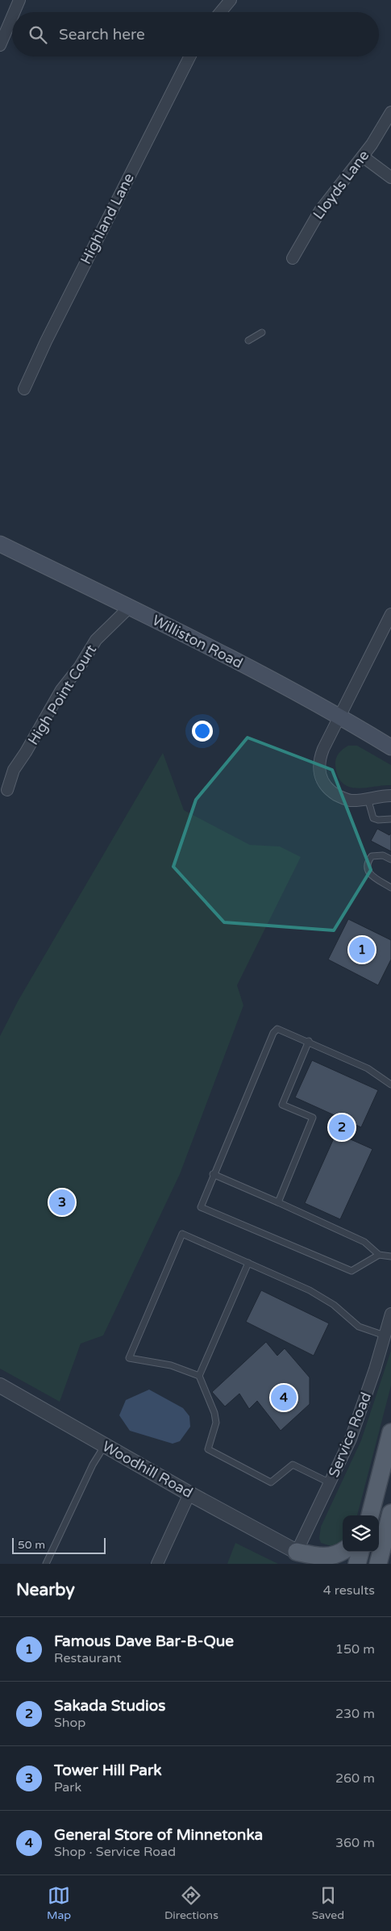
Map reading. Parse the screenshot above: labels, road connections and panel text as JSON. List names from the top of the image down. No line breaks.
{"streets":{"main road":["Williston Road"],"street":["Lloyds Lane","Highland Lane","High Point Court","Service Road","Woodhill Road"]},"crossings":[["Williston Road","High Point Court"],["Service Road","Woodhill Road"]],"scale_bar":"50 m","page":{"search":"Search here","pins":["1","2","3","4"],"scale":"50 m","heading":["Nearby","4 results"],"list":[{"mark":"1","name":"Famous Dave Bar-B-Que","note":"Restaurant","value":"150 m"},{"mark":"2","name":"Sakada Studios","note":"Shop","value":"230 m"},{"mark":"3","name":"Tower Hill Park","note":"Park","value":"260 m"},{"mark":"4","name":"General Store of Minnetonka","note":"Shop · Service Road","value":"360 m"}],"nav":["Map","Directions","Saved"]}}
